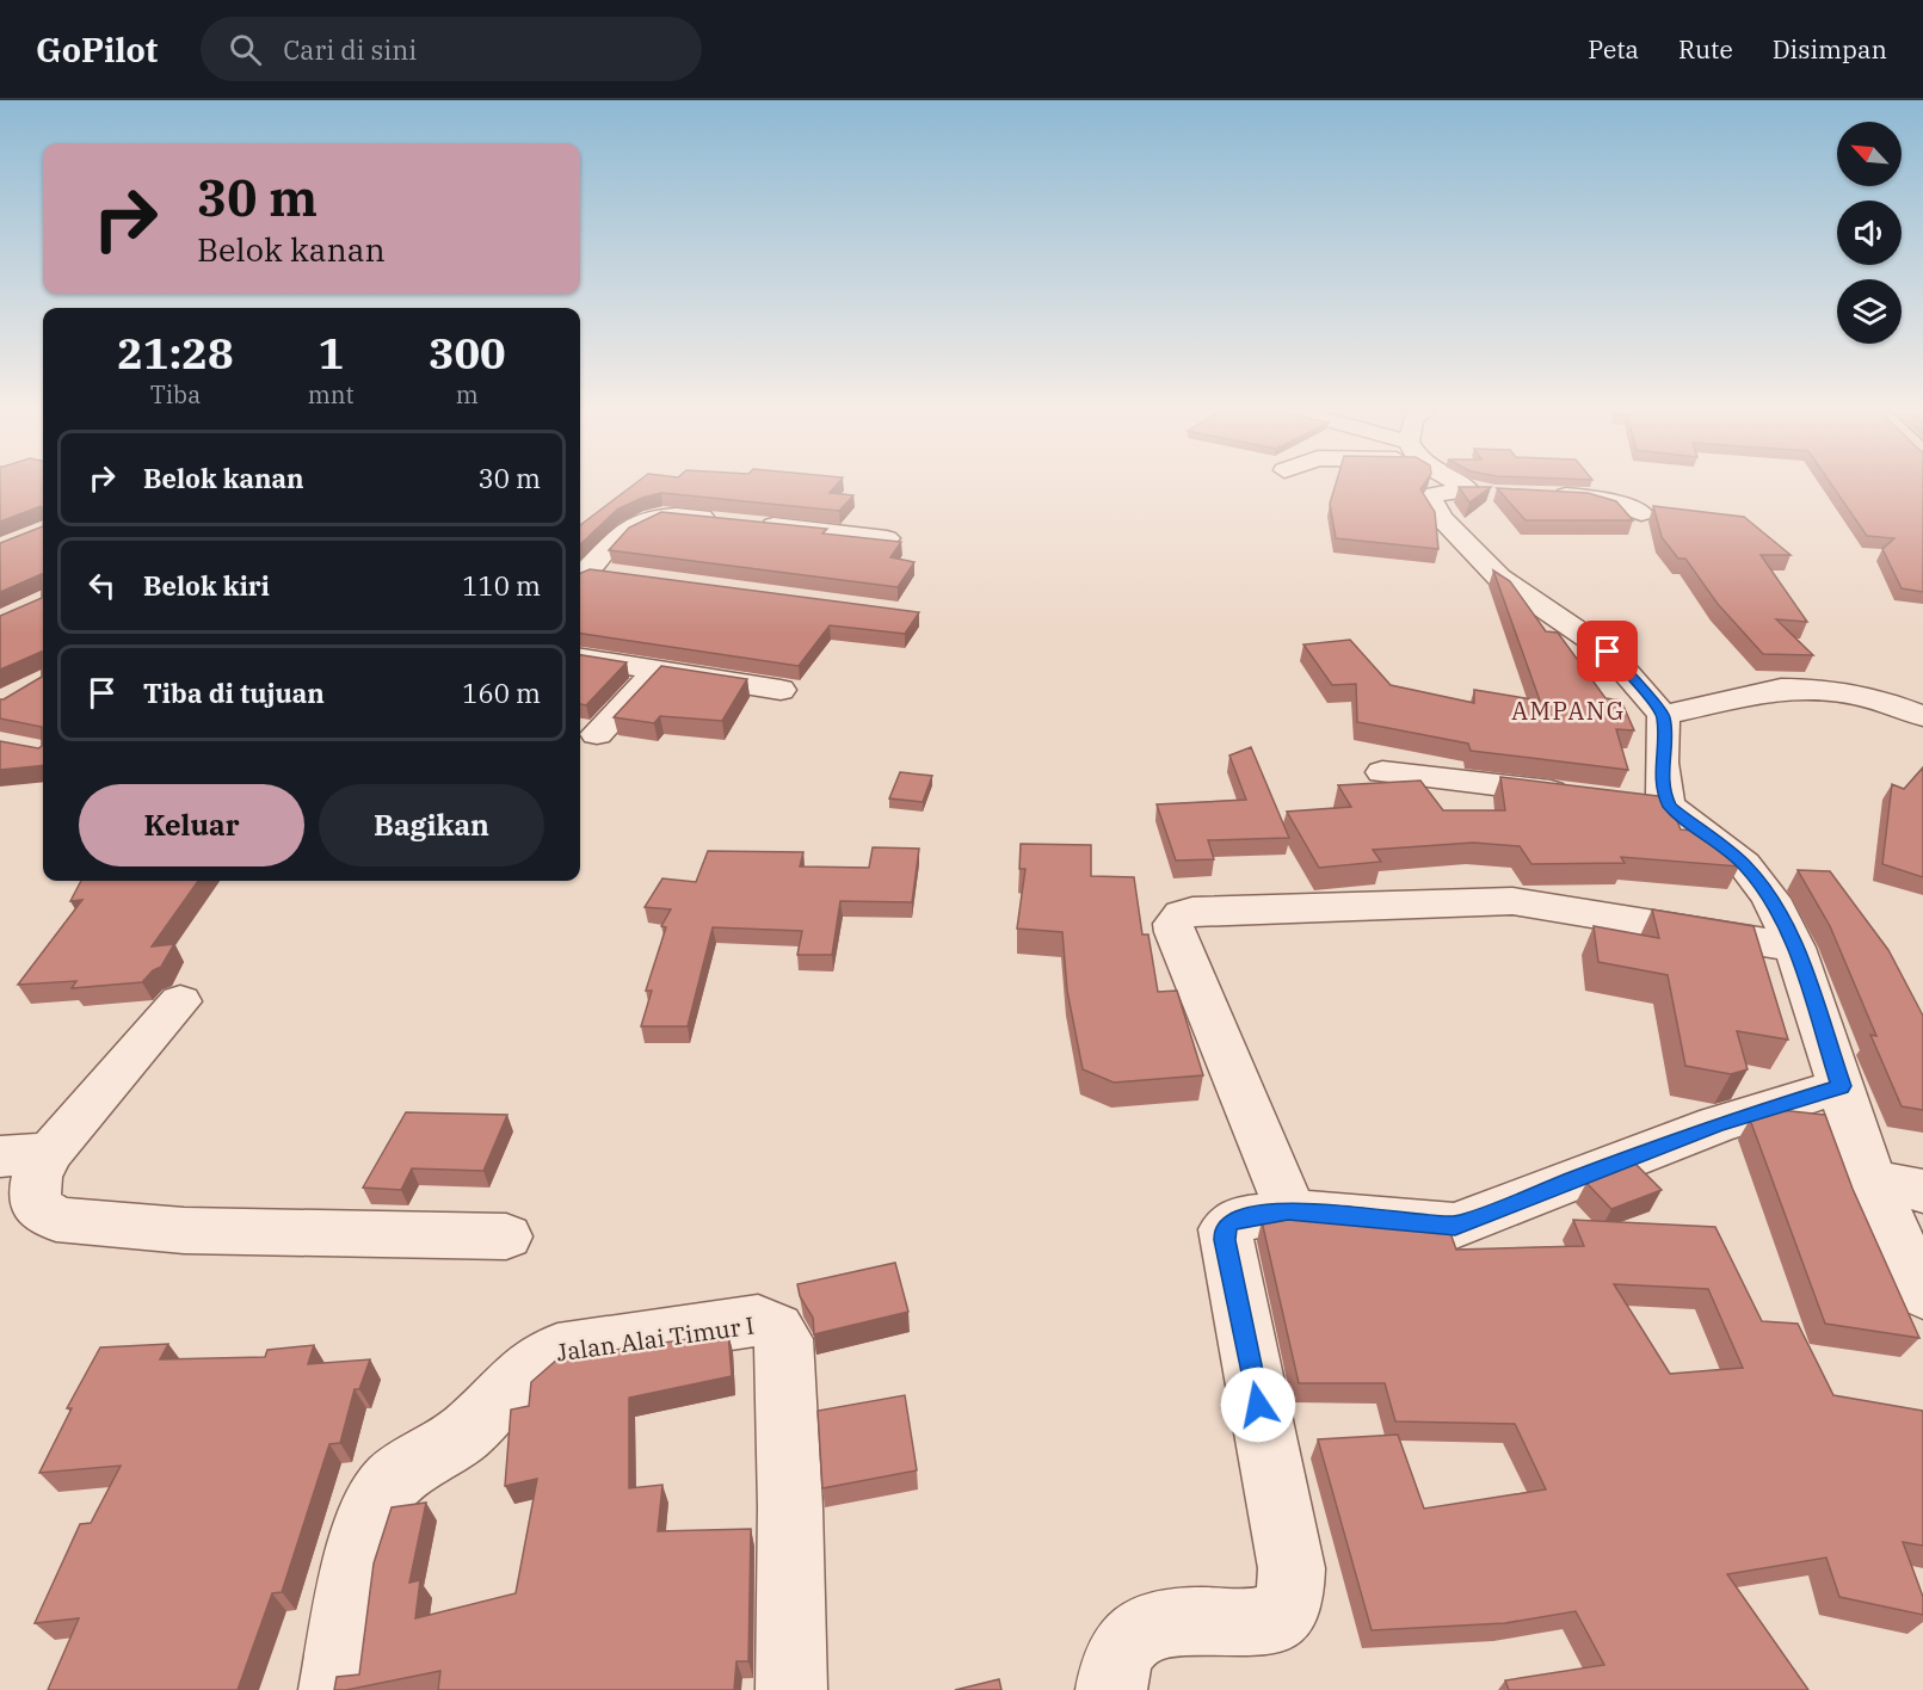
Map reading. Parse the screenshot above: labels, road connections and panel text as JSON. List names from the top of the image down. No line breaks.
{"streets":{"street":["Jalan Alai Timur I"]},"districts":["AMPANG"],"north":"top left","page":{"header":"GoPilot","search":"Cari di sini","nav":["Peta","Rute","Disimpan"],"turn":["30 m","Belok kanan"],"eta":["21:28","Tiba","1","mnt","300","m"],"list":[{"name":"Belok kanan","value":"30 m"},{"name":"Belok kiri","value":"110 m"},{"name":"Tiba di tujuan","value":"160 m"}],"buttons":["Keluar","Bagikan"]}}
